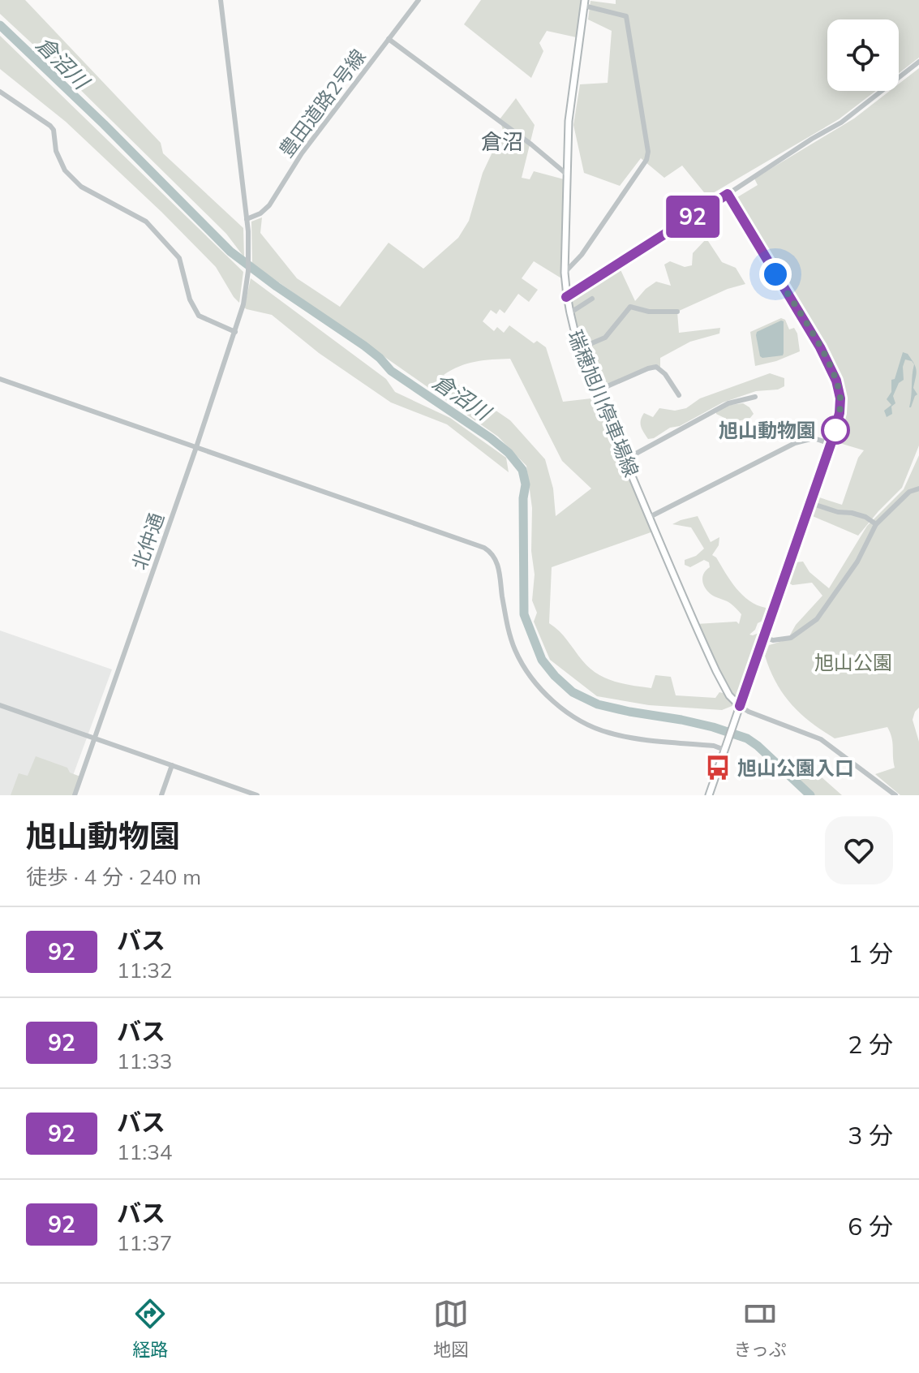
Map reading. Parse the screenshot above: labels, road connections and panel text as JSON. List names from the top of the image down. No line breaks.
{"streets":{"main road":["瑞穂旭川停車場線"],"street":["豊田道路2号線","北仲通"]},"crossings":[["豊田道路2号線","北仲通"]],"districts":["倉沼"],"water":["倉沼川"],"parks":["旭山公園"],"places":{"other":["旭山動物園"],"bus stop":["旭山公園入口"]},"lines":["bus line 92"],"page":{"on_map":"92","heading":["旭山動物園","徒歩 · 4 分 · 240 m"],"list":[{"mark":"92","name":"バス","note":"11:32","value":"1 分"},{"mark":"92","name":"バス","note":"11:33","value":"2 分"},{"mark":"92","name":"バス","note":"11:34","value":"3 分"},{"mark":"92","name":"バス","note":"11:37","value":"6 分"}],"tabs":["経路","地図","きっぷ"]}}
